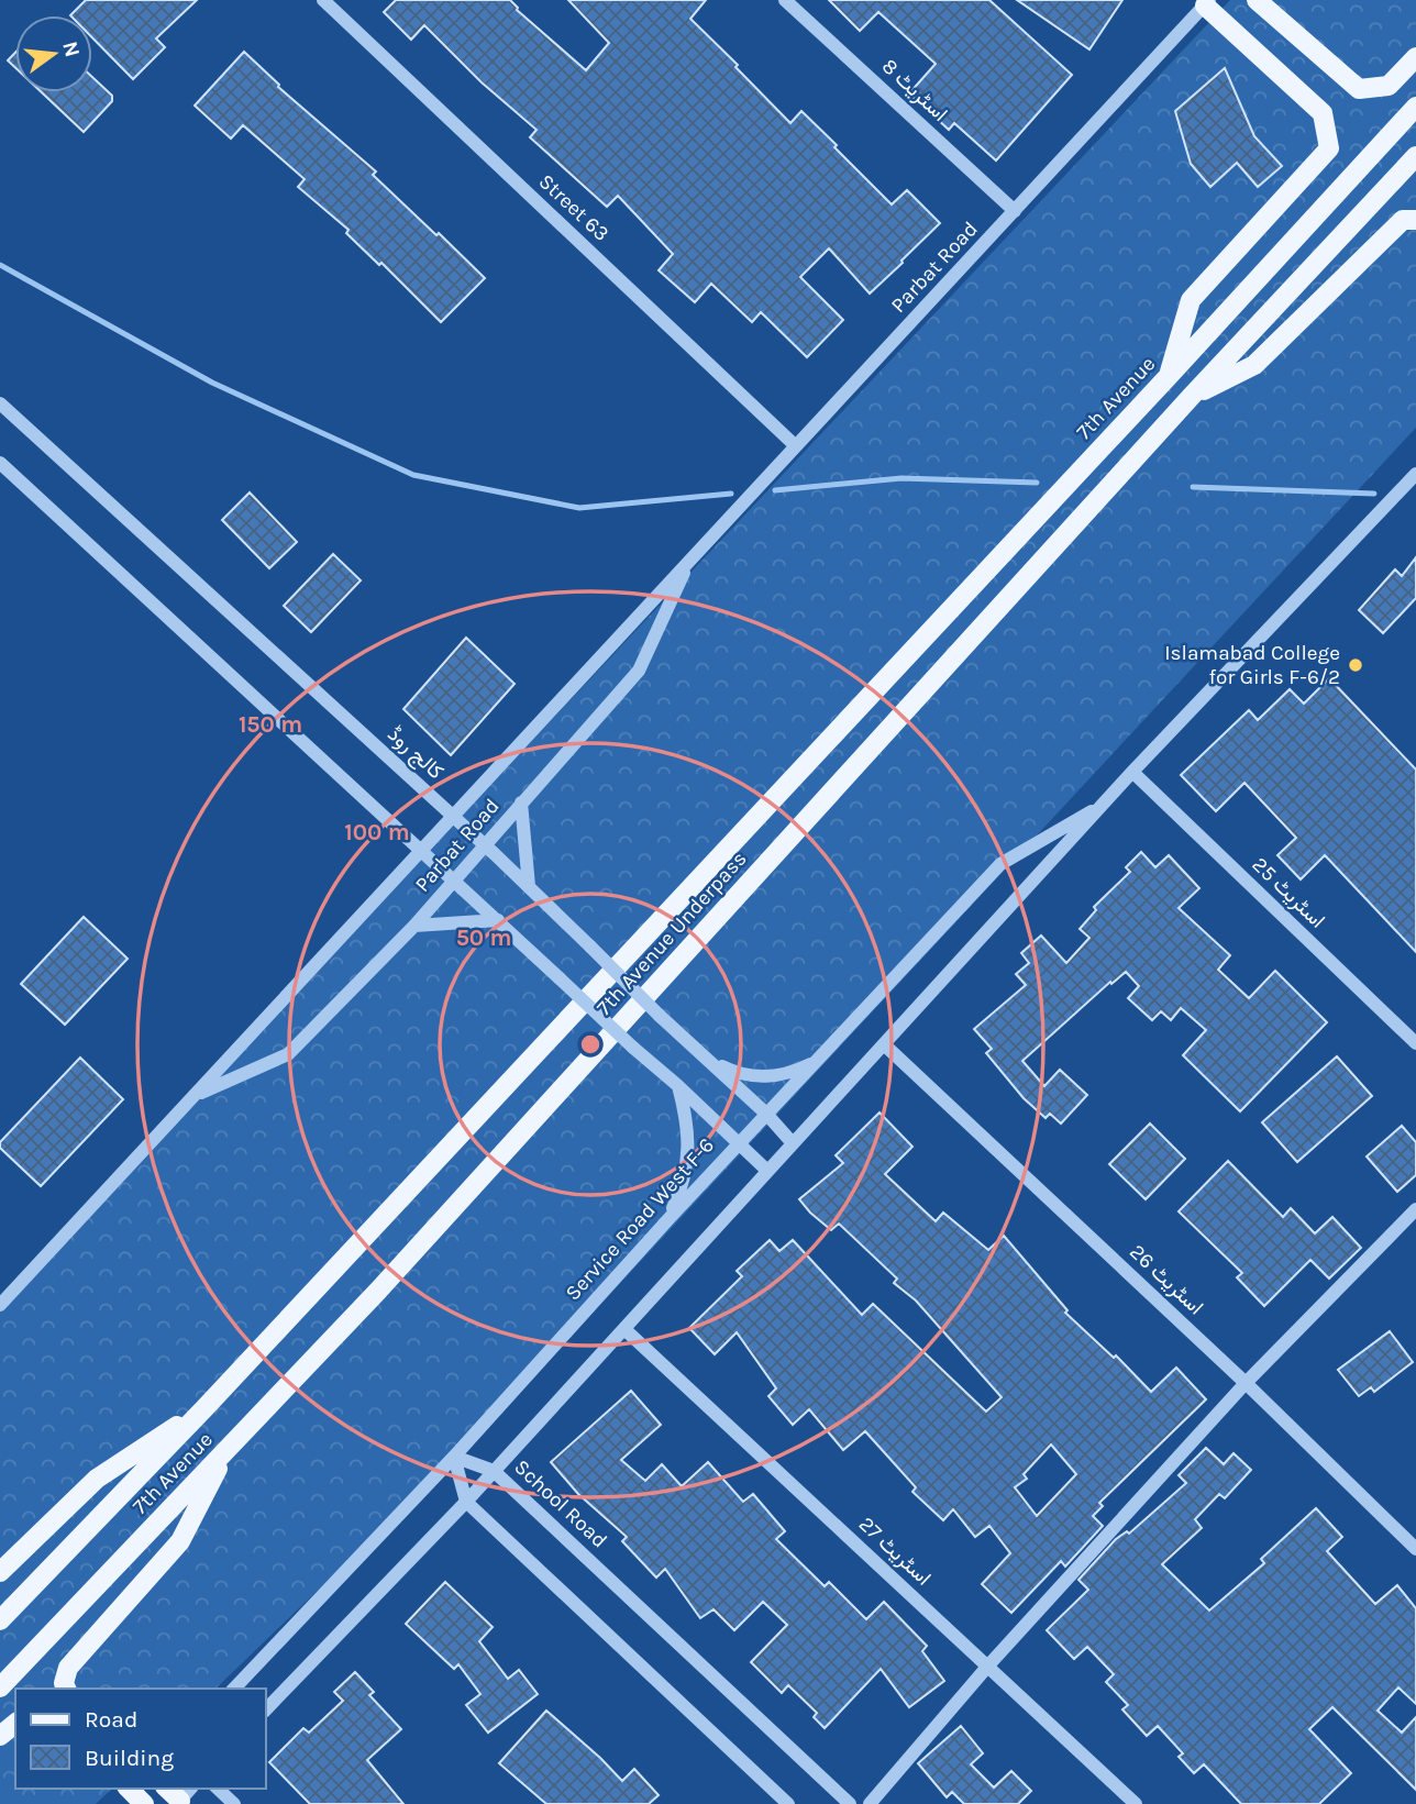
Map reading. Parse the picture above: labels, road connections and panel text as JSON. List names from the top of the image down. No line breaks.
{"streets":{"main road":["7th Avenue","7th Avenue Underpass"],"street":["اسٹریٹ 8","Street 63","Parbat Road","کالج روڈ","اسٹریٹ 25","Service Road West F-6","اسٹریٹ 26","School Road","اسٹریٹ 27"]},"crossings":[["اسٹریٹ 8","Parbat Road"],["Street 63","Parbat Road"],["Parbat Road","کالج روڈ"],["7th Avenue","7th Avenue Underpass"],["کالج روڈ","Service Road West F-6"],["اسٹریٹ 25","Service Road West F-6"],["Service Road West F-6","اسٹریٹ 26"],["Service Road West F-6","School Road"],["Service Road West F-6","اسٹریٹ 27"]],"places":["Islamabad College for Girls F-6/2"],"legend":["Road","Building"],"north":"right","rings":["150 m","100 m","50 m"]}
